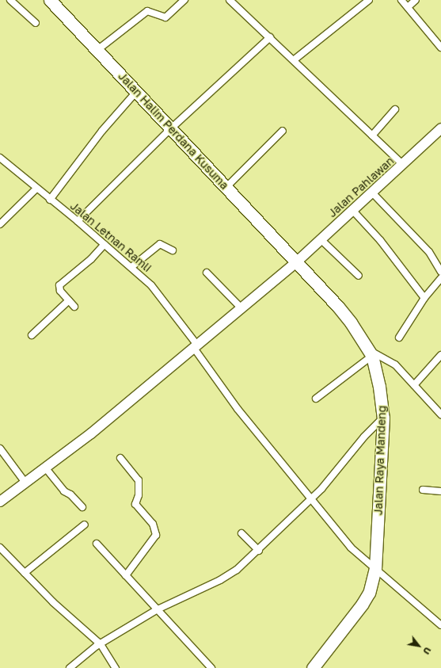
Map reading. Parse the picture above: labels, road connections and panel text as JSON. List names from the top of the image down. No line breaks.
{"streets":{"highway":["Jalan Halim Perdana Kusuma","Jalan Raya Mandeng"],"main road":["Jalan Pahlawan"],"street":["Jalan Letnan Ramli"]},"crossings":[["Jalan Halim Perdana Kusuma","Jalan Pahlawan"],["Jalan Halim Perdana Kusuma","Jalan Raya Mandeng"],["Jalan Pahlawan","Jalan Letnan Ramli"],["Jalan Pahlawan","Jalan Raya Mandeng"],["Jalan Letnan Ramli","Jalan Raya Mandeng"]],"north":"bottom right"}
